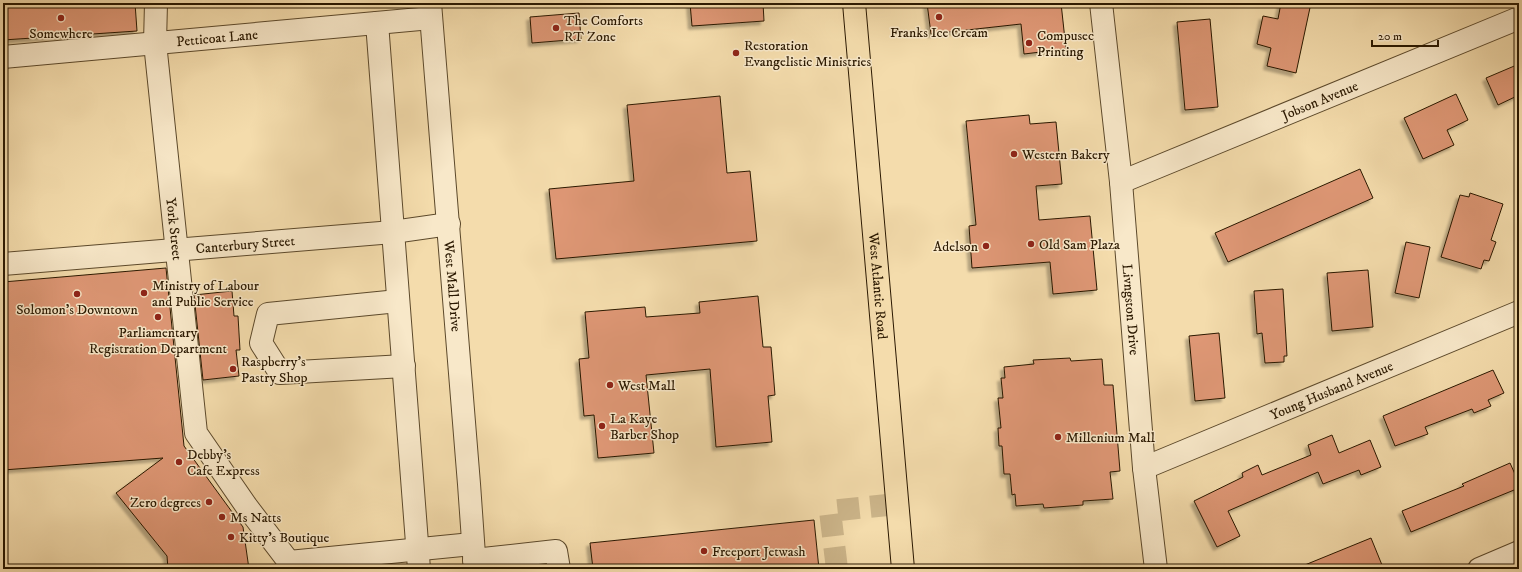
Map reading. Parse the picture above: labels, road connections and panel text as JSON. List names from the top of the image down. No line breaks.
{"streets":{"main road":["West Atlantic Road"],"street":["Petticoat Lane","Jobson Avenue","York Street","Canterbury Street","West Mall Drive","Livngston Drive","Young Husband Avenue"]},"crossings":[["Petticoat Lane","York Street"],["Petticoat Lane","West Mall Drive"],["Jobson Avenue","Livngston Drive"],["York Street","Canterbury Street"],["Canterbury Street","West Mall Drive"],["Livngston Drive","Young Husband Avenue"]],"places":["Franks Ice Cream","Somewhere","The Comforts RT Zone","Compusec Printing","Restoration Evangelistic Ministries","Western Bakery","Old Sam Plaza","Adelson","Ministry of Labour and Public Service","Solomon's Downtown","Parliamentary Registration Department","Raspberry's Pastry Shop","West Mall","La Kaye Barber Shop","Millenium Mall","Debby's Cafe Express","Zero degrees","Ms Natts","Kitty's Boutique","Freeport Jetwash"],"scale_bar":"20 m"}
